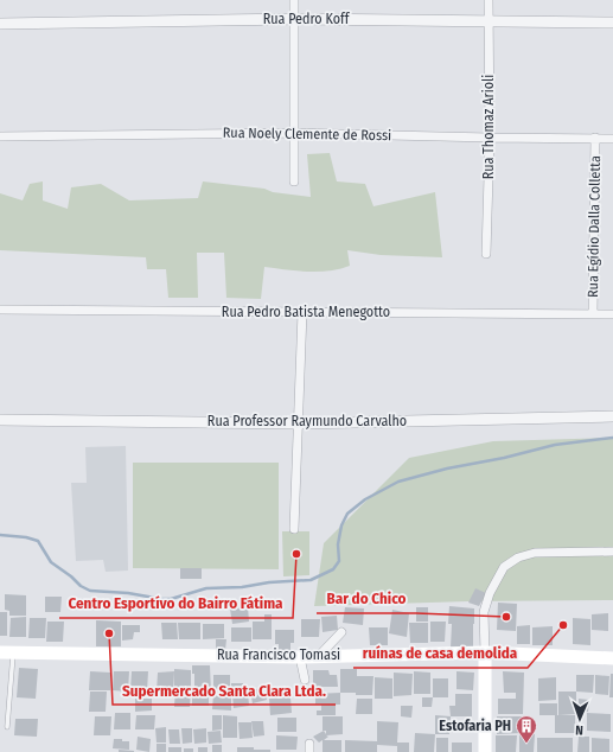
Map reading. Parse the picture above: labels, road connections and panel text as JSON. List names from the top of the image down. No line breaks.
{"streets":{"main road":["Rua Francisco Tomasi"],"street":["Rua Pedro Koff","Rua Thomaz Arioli","Rua Noely Clemente de Rossi","Rua Egídio Dalla Colletta","Rua Pedro Batista Menegotto","Rua Professor Raymundo Carvalho"]},"crossings":[["Rua Pedro Koff","Rua Thomaz Arioli"],["Rua Thomaz Arioli","Rua Noely Clemente de Rossi"],["Rua Noely Clemente de Rossi","Rua Egídio Dalla Colletta"],["Rua Egídio Dalla Colletta","Rua Pedro Batista Menegotto"]],"places":{"other":["Centro Esportívo do Bairro Fátima","Bar do Chico","ruínas de casa demolida","Supermercado Santa Clara Ltda."],"building":["Estofaria PH"]},"north":"bottom"}
